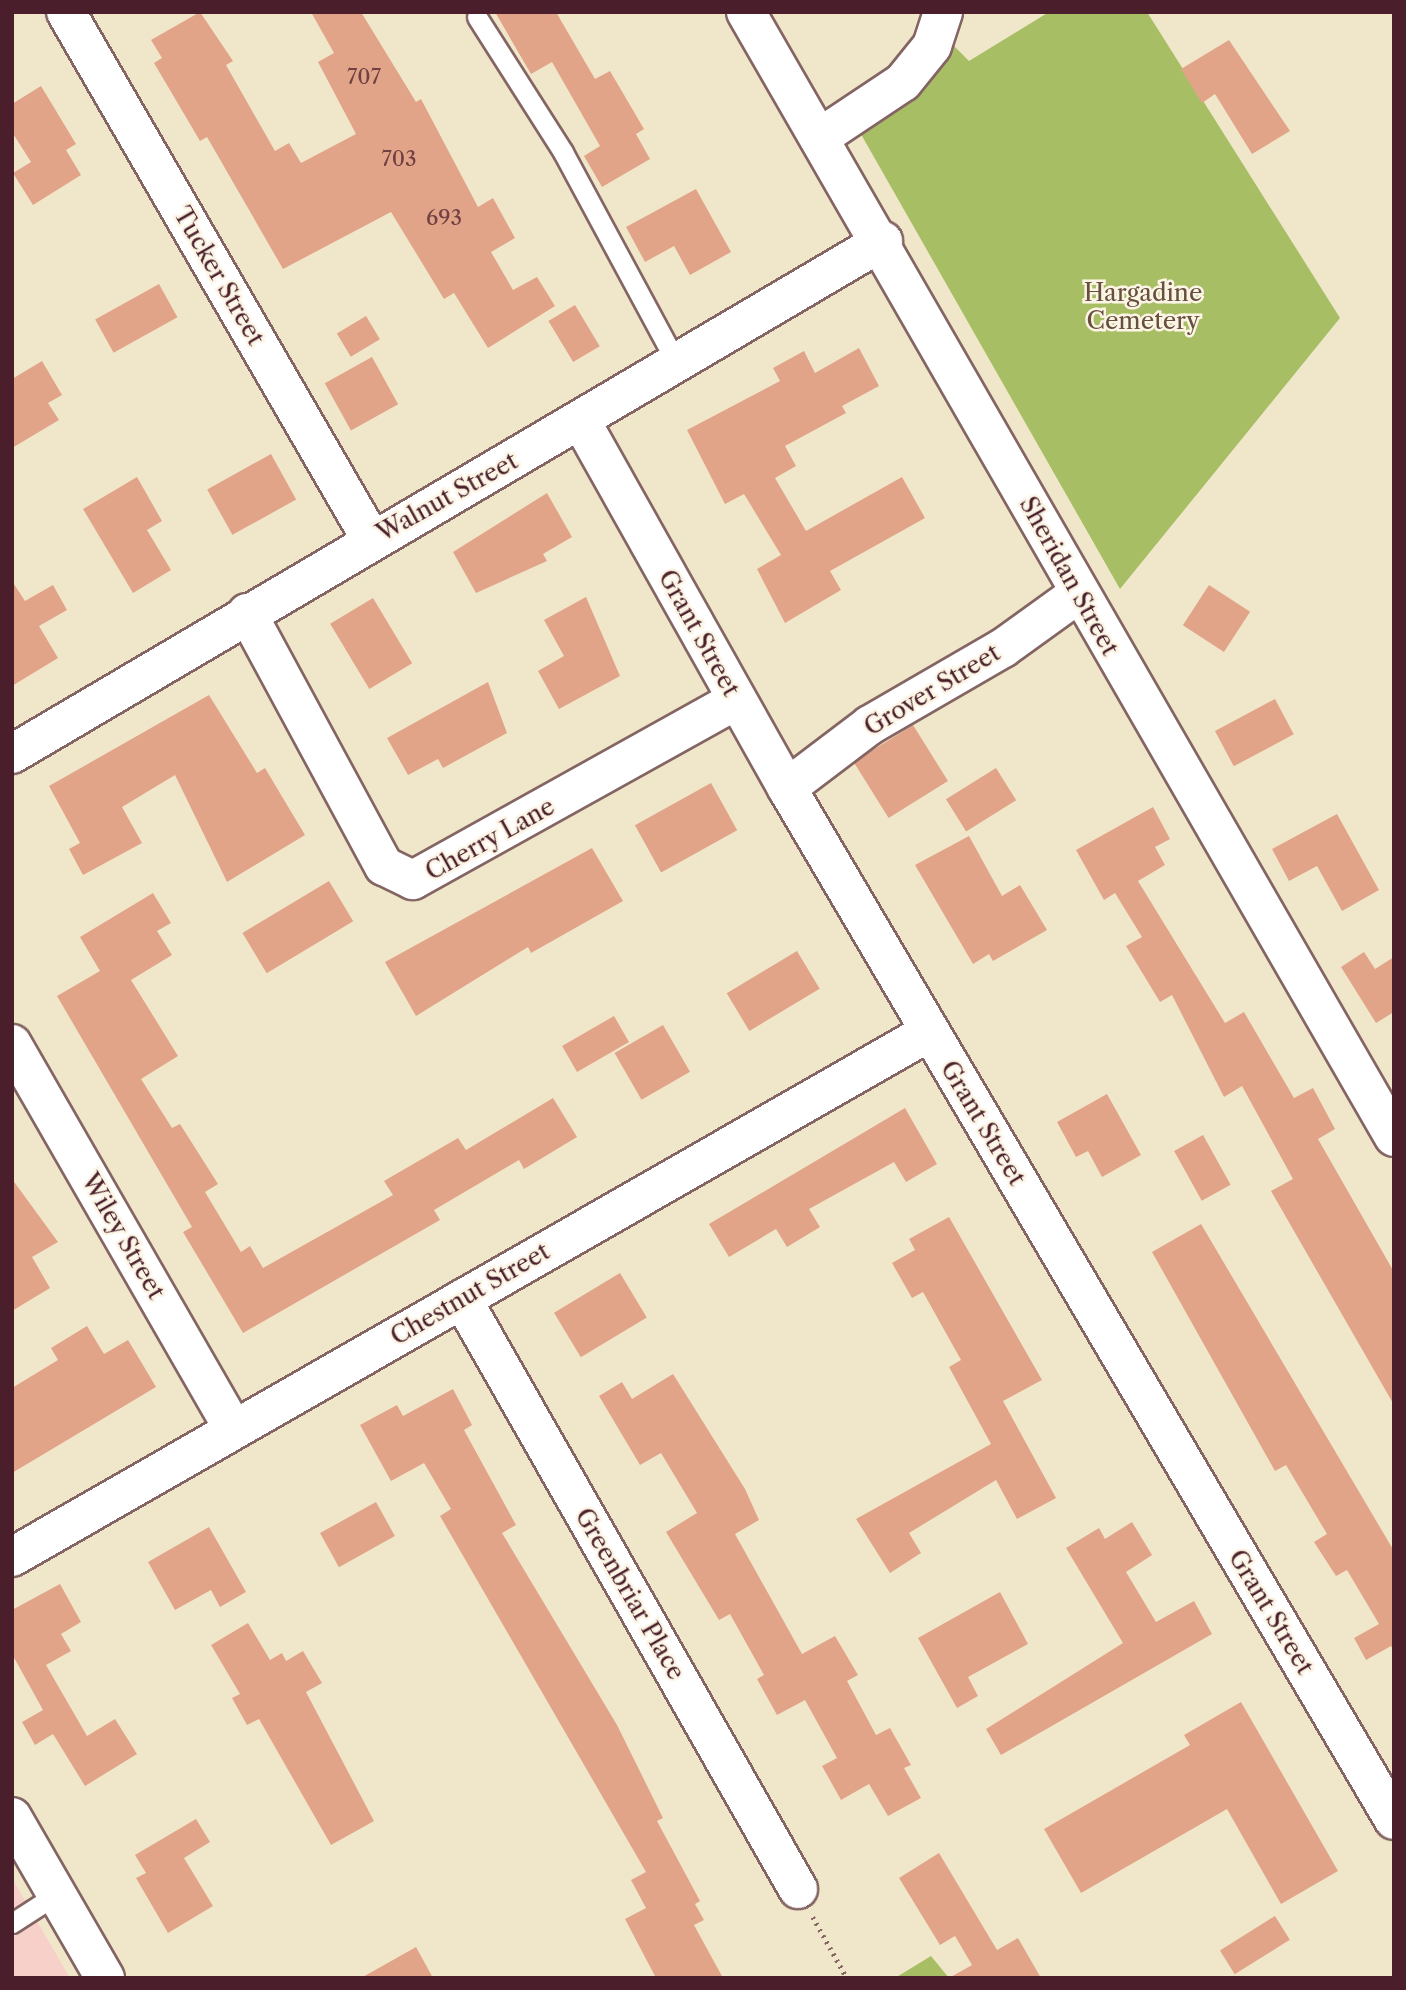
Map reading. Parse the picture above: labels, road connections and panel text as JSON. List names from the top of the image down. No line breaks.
{"streets":{"street":["Tucker Street","Walnut Street","Sheridan Street","Grant Street","Grover Street","Cherry Lane","Wiley Street","Chestnut Street","Greenbriar Place"]},"crossings":[["Tucker Street","Walnut Street"],["Walnut Street","Sheridan Street"],["Walnut Street","Grant Street"],["Walnut Street","Cherry Lane"],["Sheridan Street","Grover Street"],["Grant Street","Grover Street"],["Grant Street","Cherry Lane"],["Grant Street","Chestnut Street"],["Wiley Street","Chestnut Street"],["Chestnut Street","Greenbriar Place"]],"parks":["Hargadine Cemetery"],"house_numbers":["707","703","693"]}
